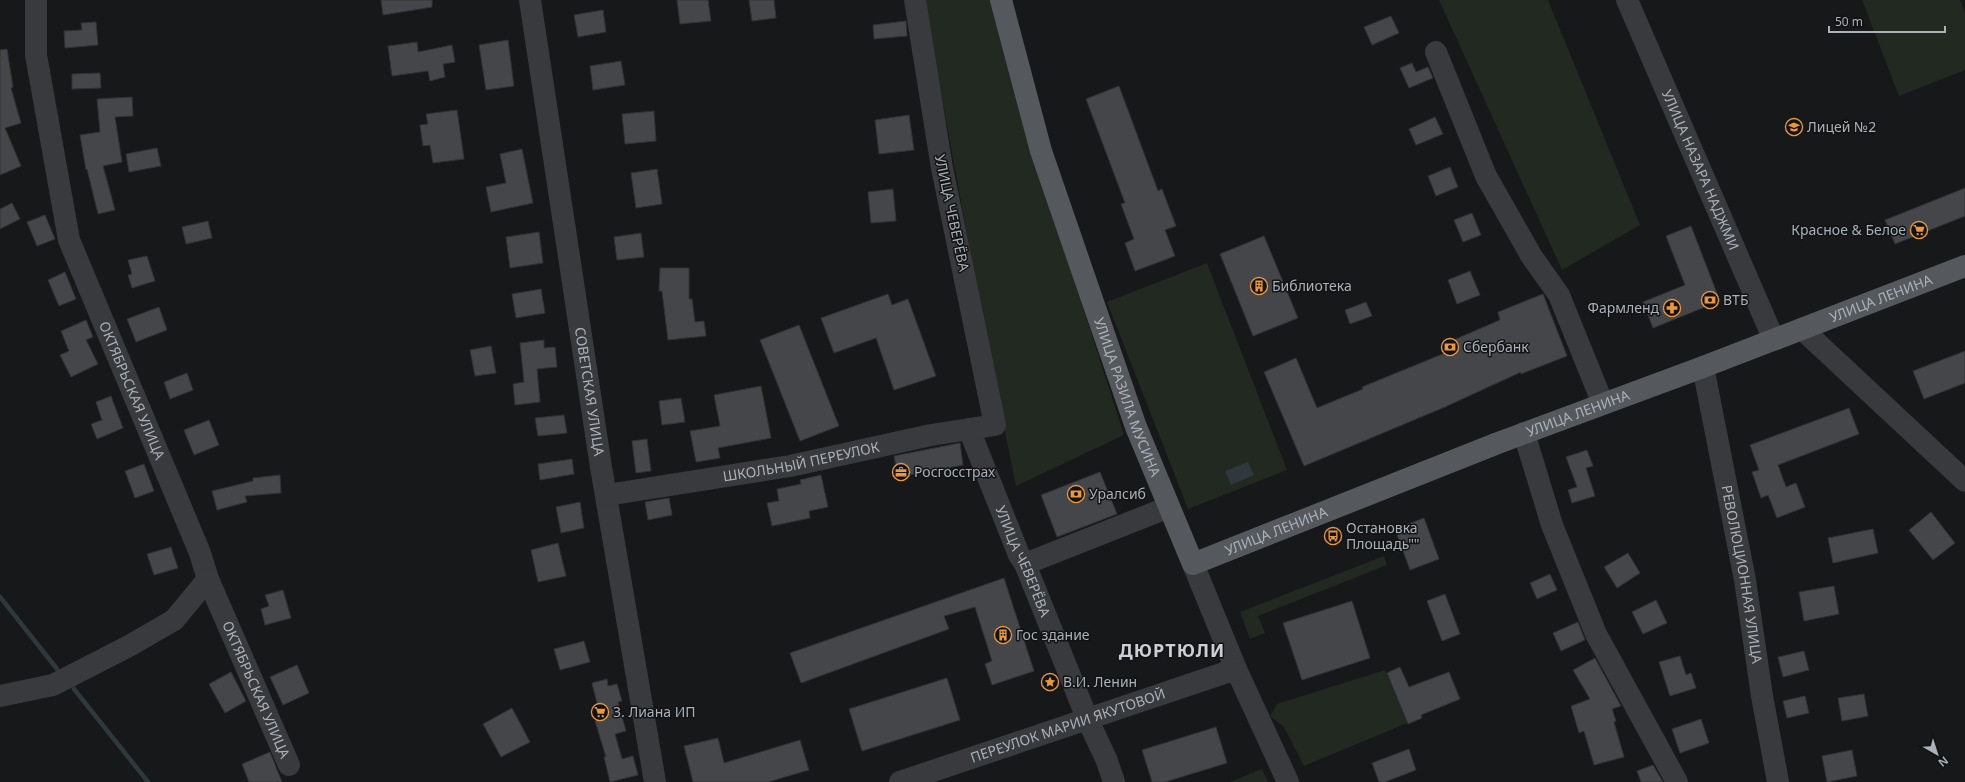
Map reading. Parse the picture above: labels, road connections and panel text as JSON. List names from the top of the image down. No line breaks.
{"streets":{"main road":["УЛИЦА ЛЕНИНА","УЛИЦА РАЗИЛА МУСИНА"],"street":["УЛИЦА НАЗАРА НАДЖМИ","УЛИЦА ЧЕВЕРЁВА","ОКТЯБРЬСКАЯ УЛИЦА","СОВЕТСКАЯ УЛИЦА","ШКОЛЬНЫЙ ПЕРЕУЛОК","РЕВОЛЮЦИОННАЯ УЛИЦА","ПЕРЕУЛОК МАРИИ ЯКУТОВОЙ"]},"crossings":[["УЛИЦА НАЗАРА НАДЖМИ","УЛИЦА ЛЕНИНА"],["УЛИЦА ЧЕВЕРЁВА","ШКОЛЬНЫЙ ПЕРЕУЛОК"],["УЛИЦА ЧЕВЕРЁВА","ПЕРЕУЛОК МАРИИ ЯКУТОВОЙ"],["УЛИЦА ЛЕНИНА","УЛИЦА РАЗИЛА МУСИНА"],["УЛИЦА ЛЕНИНА","РЕВОЛЮЦИОННАЯ УЛИЦА"],["СОВЕТСКАЯ УЛИЦА","ШКОЛЬНЫЙ ПЕРЕУЛОК"],["УЛИЦА РАЗИЛА МУСИНА","ПЕРЕУЛОК МАРИИ ЯКУТОВОЙ"]],"districts":["ДЮРТЮЛИ"],"places":{"school or university":["Лицей №2"],"supermarket":["Красное & Белое","3. Лиана ИП"],"building":["Библиотека","Гос здание"],"bank":["ВТБ","Сбербанк","Уралсиб"],"pharmacy":["Фармленд"],"office":["Росгосстрах"],"bus stop":["Остановка Площадь\"\""],"place":["В.И. Ленин"]},"scale_bar":"50 m","north":"bottom right"}
